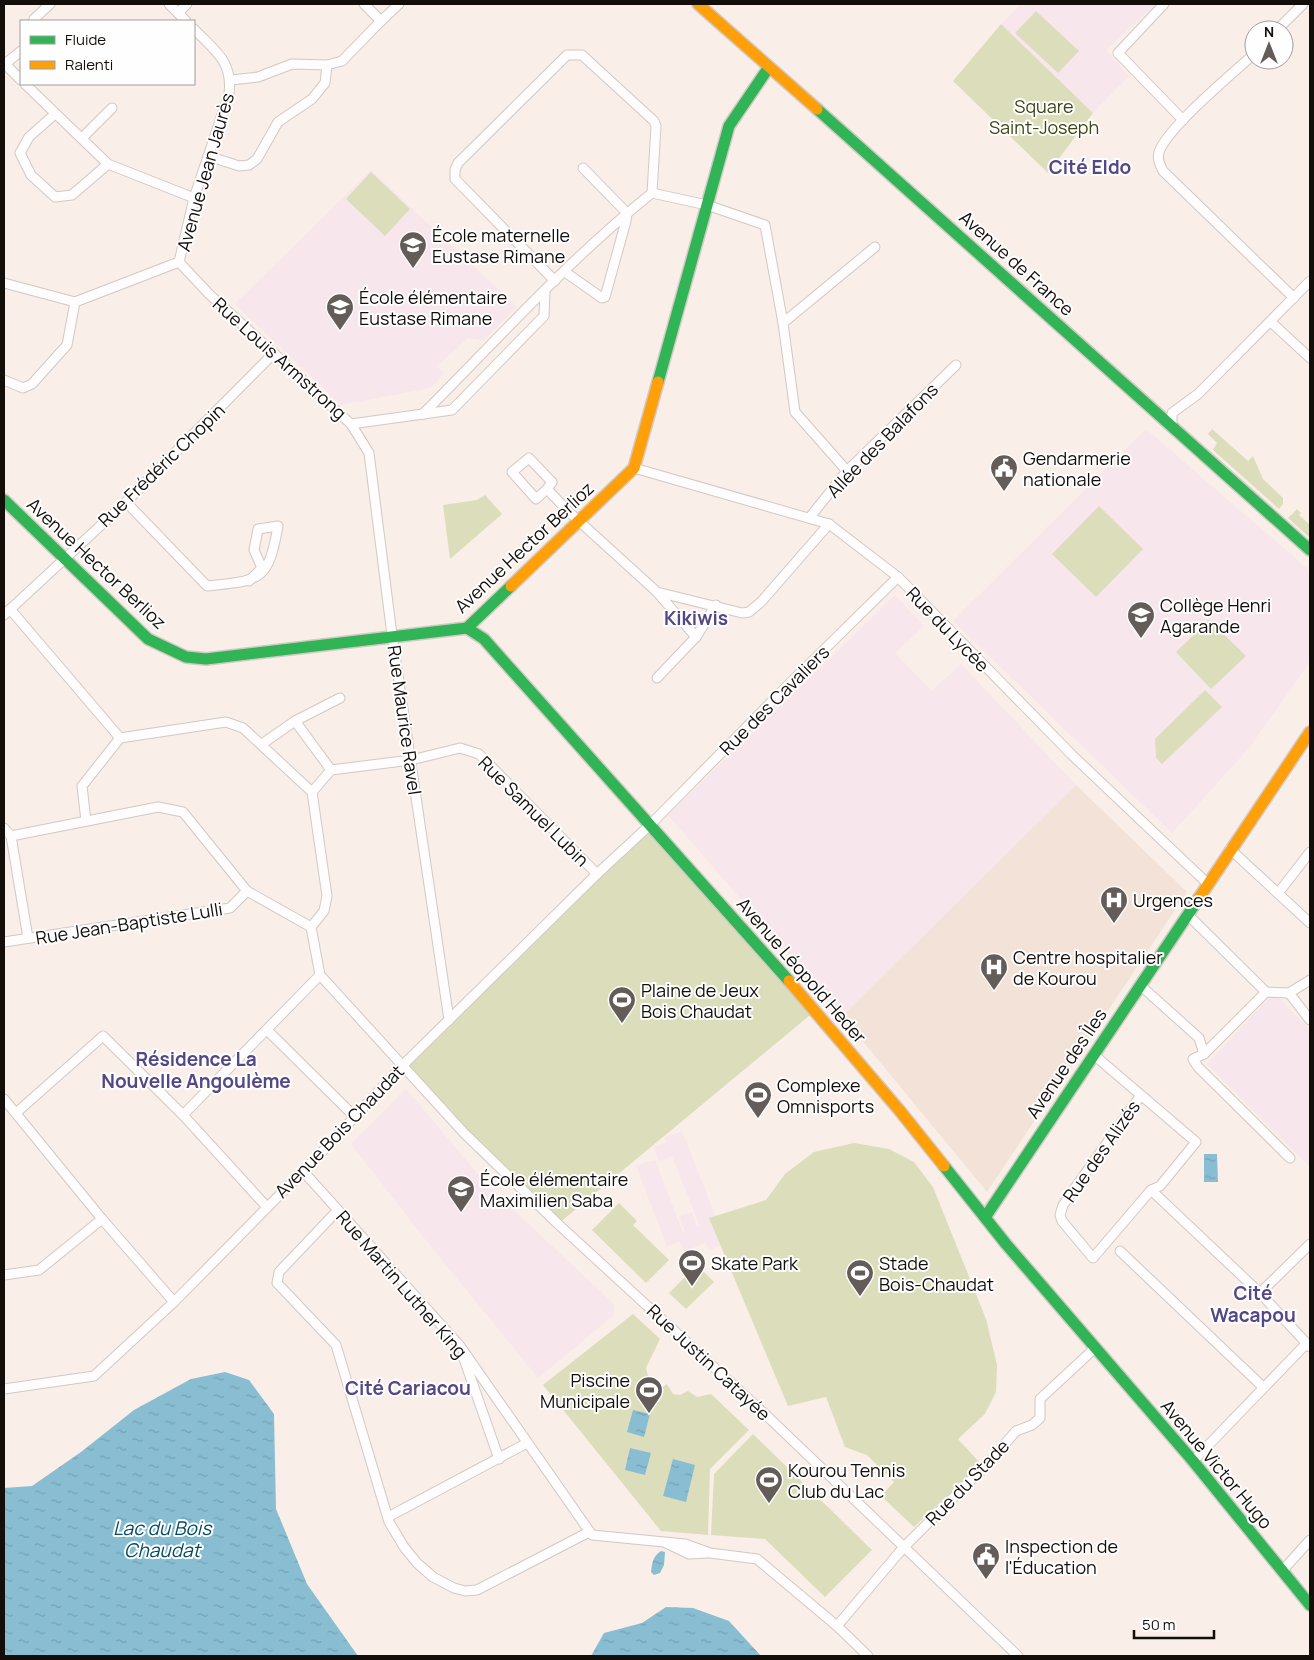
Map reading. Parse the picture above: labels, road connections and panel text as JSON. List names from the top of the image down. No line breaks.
{"streets":{"street":["Avenue Jean Jaurès","Avenue de France","Rue Louis Armstrong","Allée des Balafons","Rue Frédéric Chopin","Avenue Hector Berlioz","Rue du Lycée","Rue des Cavaliers","Rue Maurice Ravel","Rue Samuel Lubin","Rue Jean-Baptiste Lulli","Avenue Léopold Heder","Avenue des Îles","Avenue Bois Chaudat","Rue des Alizés","Rue Martin Luther King","Rue Justin Catayée","Avenue Victor Hugo","Rue du Stade"]},"crossings":[["Avenue Jean Jaurès","Rue Louis Armstrong"],["Rue Louis Armstrong","Rue Frédéric Chopin"],["Rue Louis Armstrong","Rue Maurice Ravel"],["Allée des Balafons","Rue du Lycée"],["Rue Frédéric Chopin","Avenue Hector Berlioz"],["Avenue Hector Berlioz","Rue du Lycée"],["Avenue Hector Berlioz","Rue Maurice Ravel"],["Avenue Hector Berlioz","Avenue Léopold Heder"],["Rue du Lycée","Rue des Cavaliers"],["Rue du Lycée","Avenue des Îles"],["Rue des Cavaliers","Avenue Léopold Heder"],["Rue des Cavaliers","Avenue Bois Chaudat"],["Rue Maurice Ravel","Rue Samuel Lubin"],["Rue Maurice Ravel","Avenue Bois Chaudat"],["Rue Samuel Lubin","Avenue Bois Chaudat"],["Avenue Léopold Heder","Avenue des Îles"],["Avenue Léopold Heder","Avenue Bois Chaudat"],["Avenue Léopold Heder","Avenue Victor Hugo"],["Avenue Léopold Heder","Rue du Stade"],["Avenue des Îles","Rue des Alizés"],["Avenue Bois Chaudat","Rue Martin Luther King"],["Avenue Bois Chaudat","Rue Justin Catayée"],["Rue Justin Catayée","Rue du Stade"],["Avenue Victor Hugo","Rue du Stade"]],"districts":["Cité Eldo","Kikiwis","Résidence La Nouvelle Angoulème","Cité Wacapou","Cité Cariacou"],"water":["Lac du Bois Chaudat"],"parks":["Square Saint-Joseph"],"places":{"school or university":["École maternelle Eustase Rimane","École élémentaire Eustase Rimane","Collège Henri Agarande","École élémentaire Maximilien Saba"],"public building":["Gendarmerie nationale","Inspection de l'Éducation"],"hospital":["Urgences","Centre hospitalier de Kourou"],"sports":["Plaine de Jeux Bois Chaudat","Complexe Omnisports","Skate Park","Stade Bois-Chaudat","Piscine Municipale","Kourou Tennis Club du Lac"]},"legend":["Fluide","Ralenti"],"scale_bar":"50 m","north":"top"}
